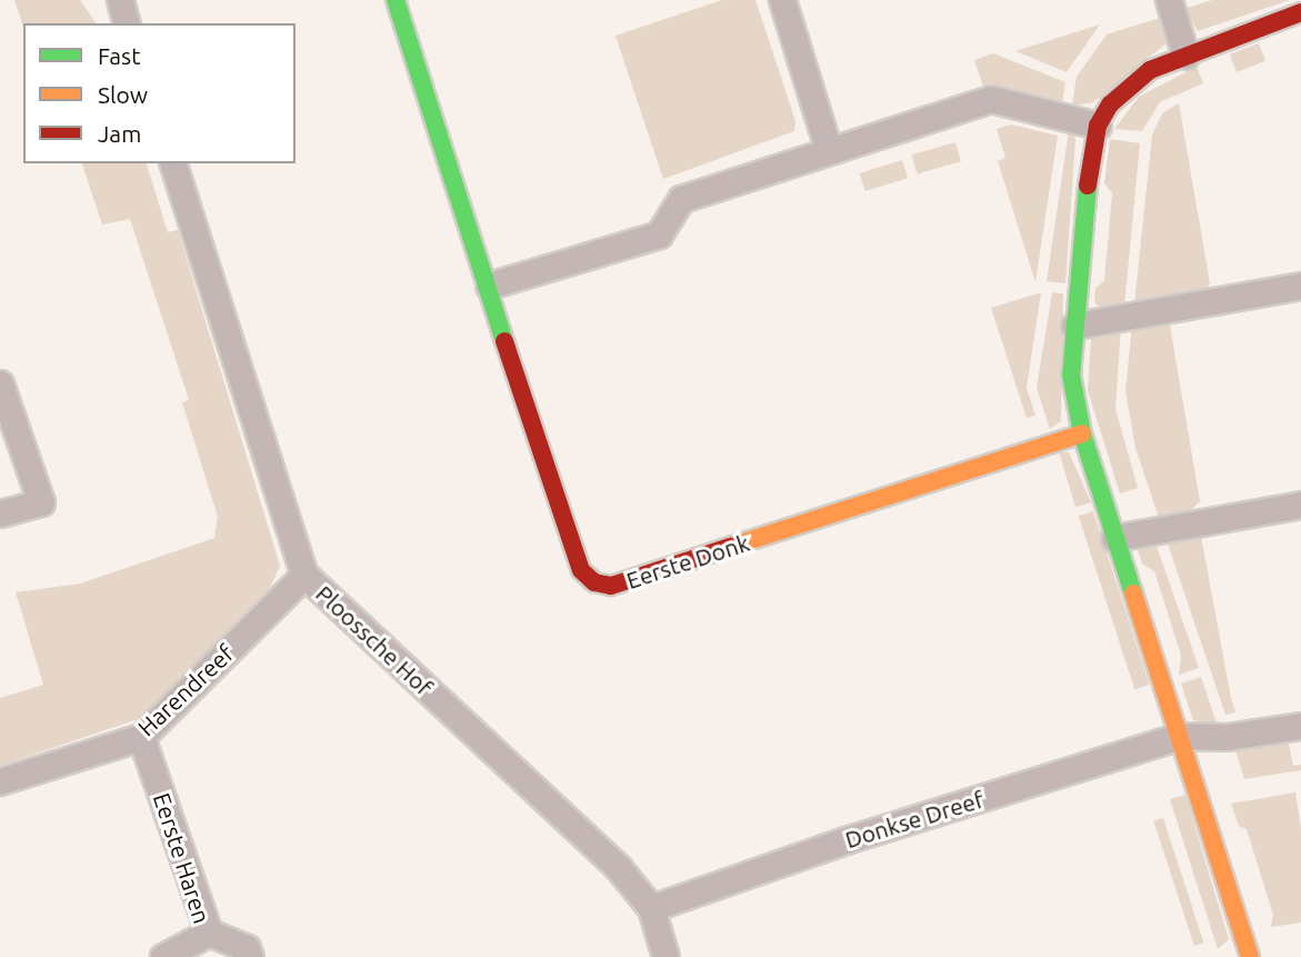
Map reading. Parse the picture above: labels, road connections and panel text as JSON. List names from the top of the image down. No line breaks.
{"streets":{"street":["Eerste Donk","Ploossche Hof","Harendreef","Donkse Dreef","Eerste Haren"]},"crossings":[["Ploossche Hof","Harendreef"],["Ploossche Hof","Donkse Dreef"],["Harendreef","Eerste Haren"]],"legend":["Fast","Slow","Jam"]}
